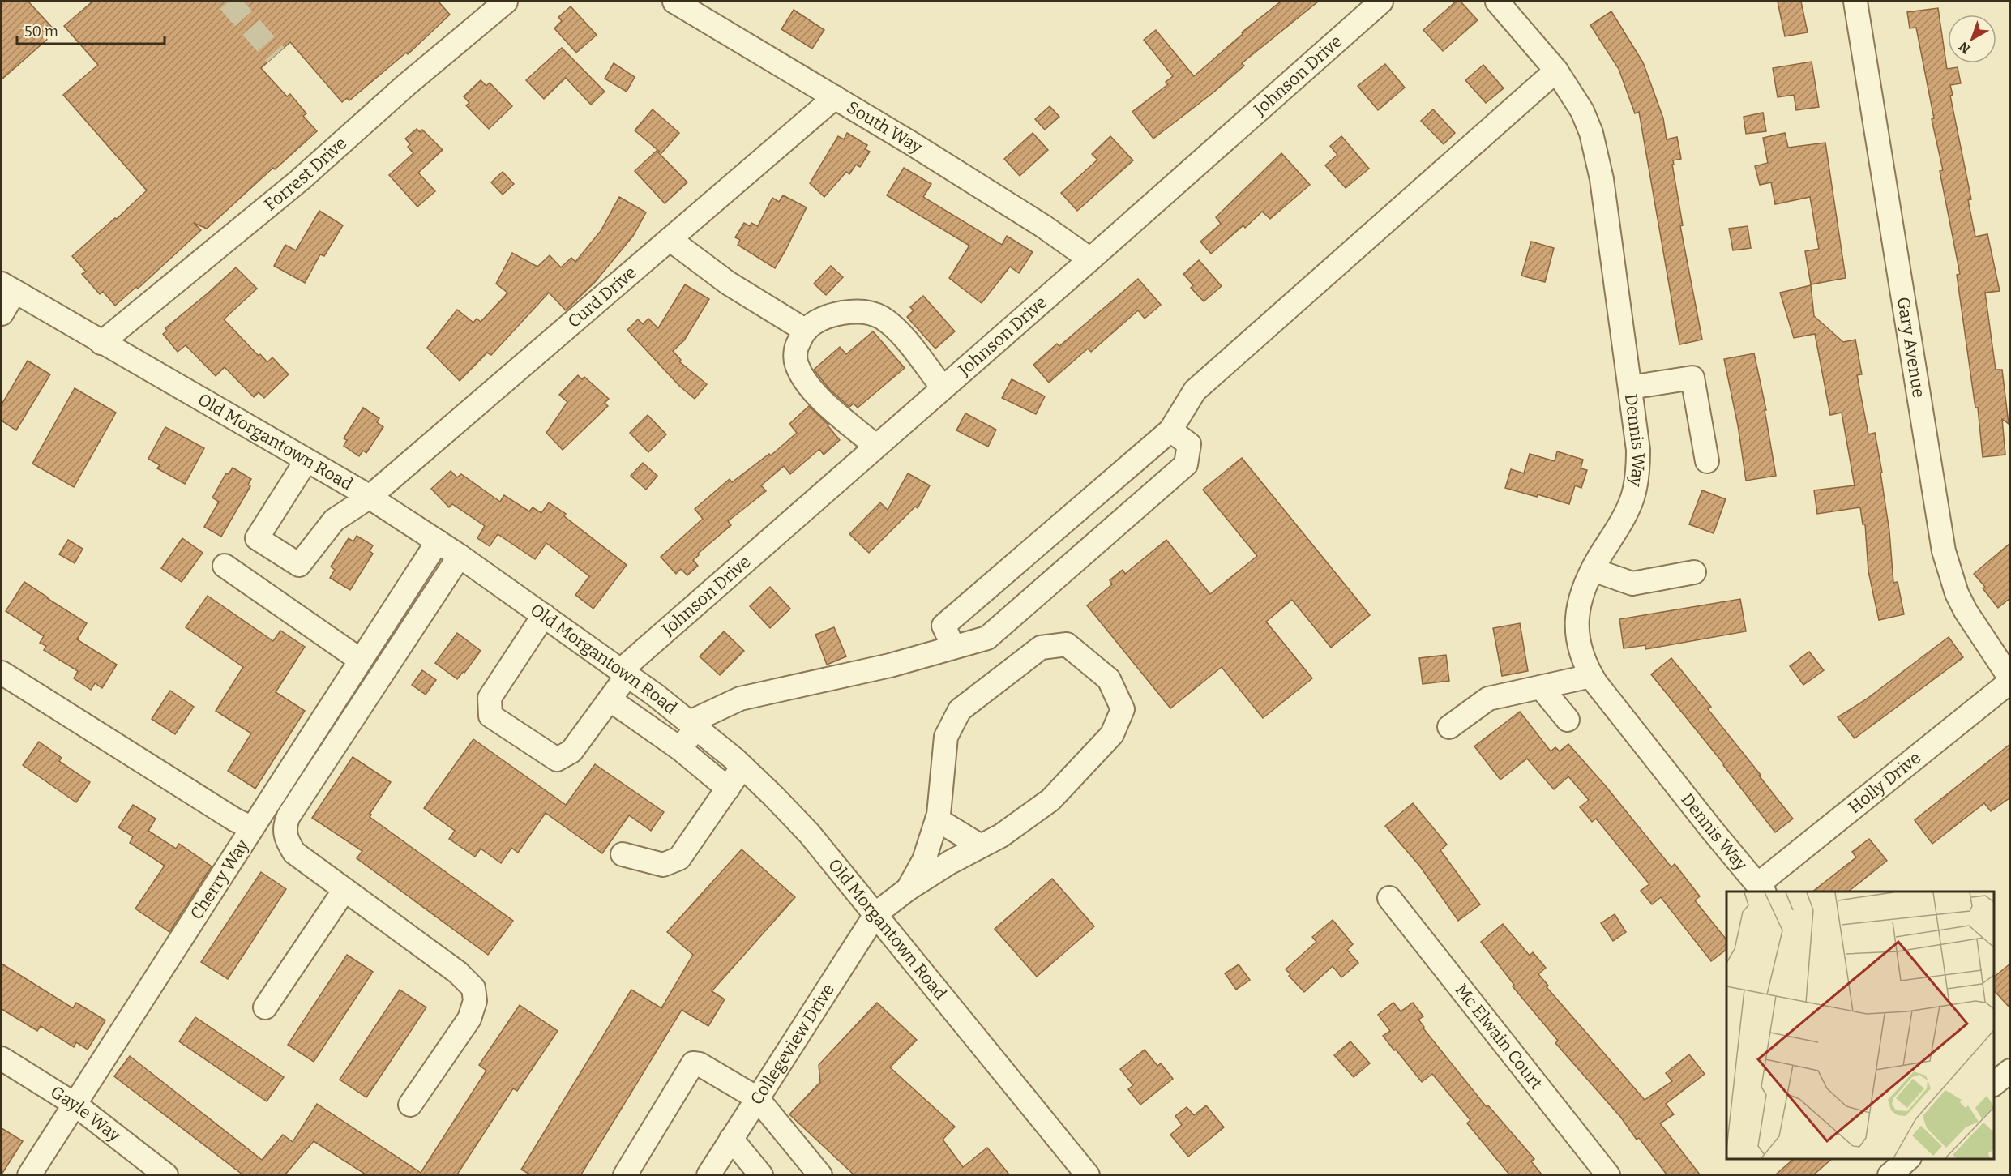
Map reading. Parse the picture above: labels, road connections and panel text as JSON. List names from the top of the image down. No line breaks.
{"streets":{"street":["Johnson Drive","South Way","Forrest Drive","Curd Drive","Gary Avenue","Dennis Way","Old Morgantown Road","Holly Drive","Cherry Way","Mc Elwain Court","Collegeview Drive","Gayle Way"]},"crossings":[["Johnson Drive","South Way"],["Johnson Drive","Old Morgantown Road"],["South Way","Curd Drive"],["Forrest Drive","Old Morgantown Road"],["Curd Drive","Old Morgantown Road"],["Gary Avenue","Holly Drive"],["Dennis Way","Holly Drive"],["Old Morgantown Road","Collegeview Drive"],["Cherry Way","Gayle Way"]],"scale_bar":"50 m","north":"bottom left"}
